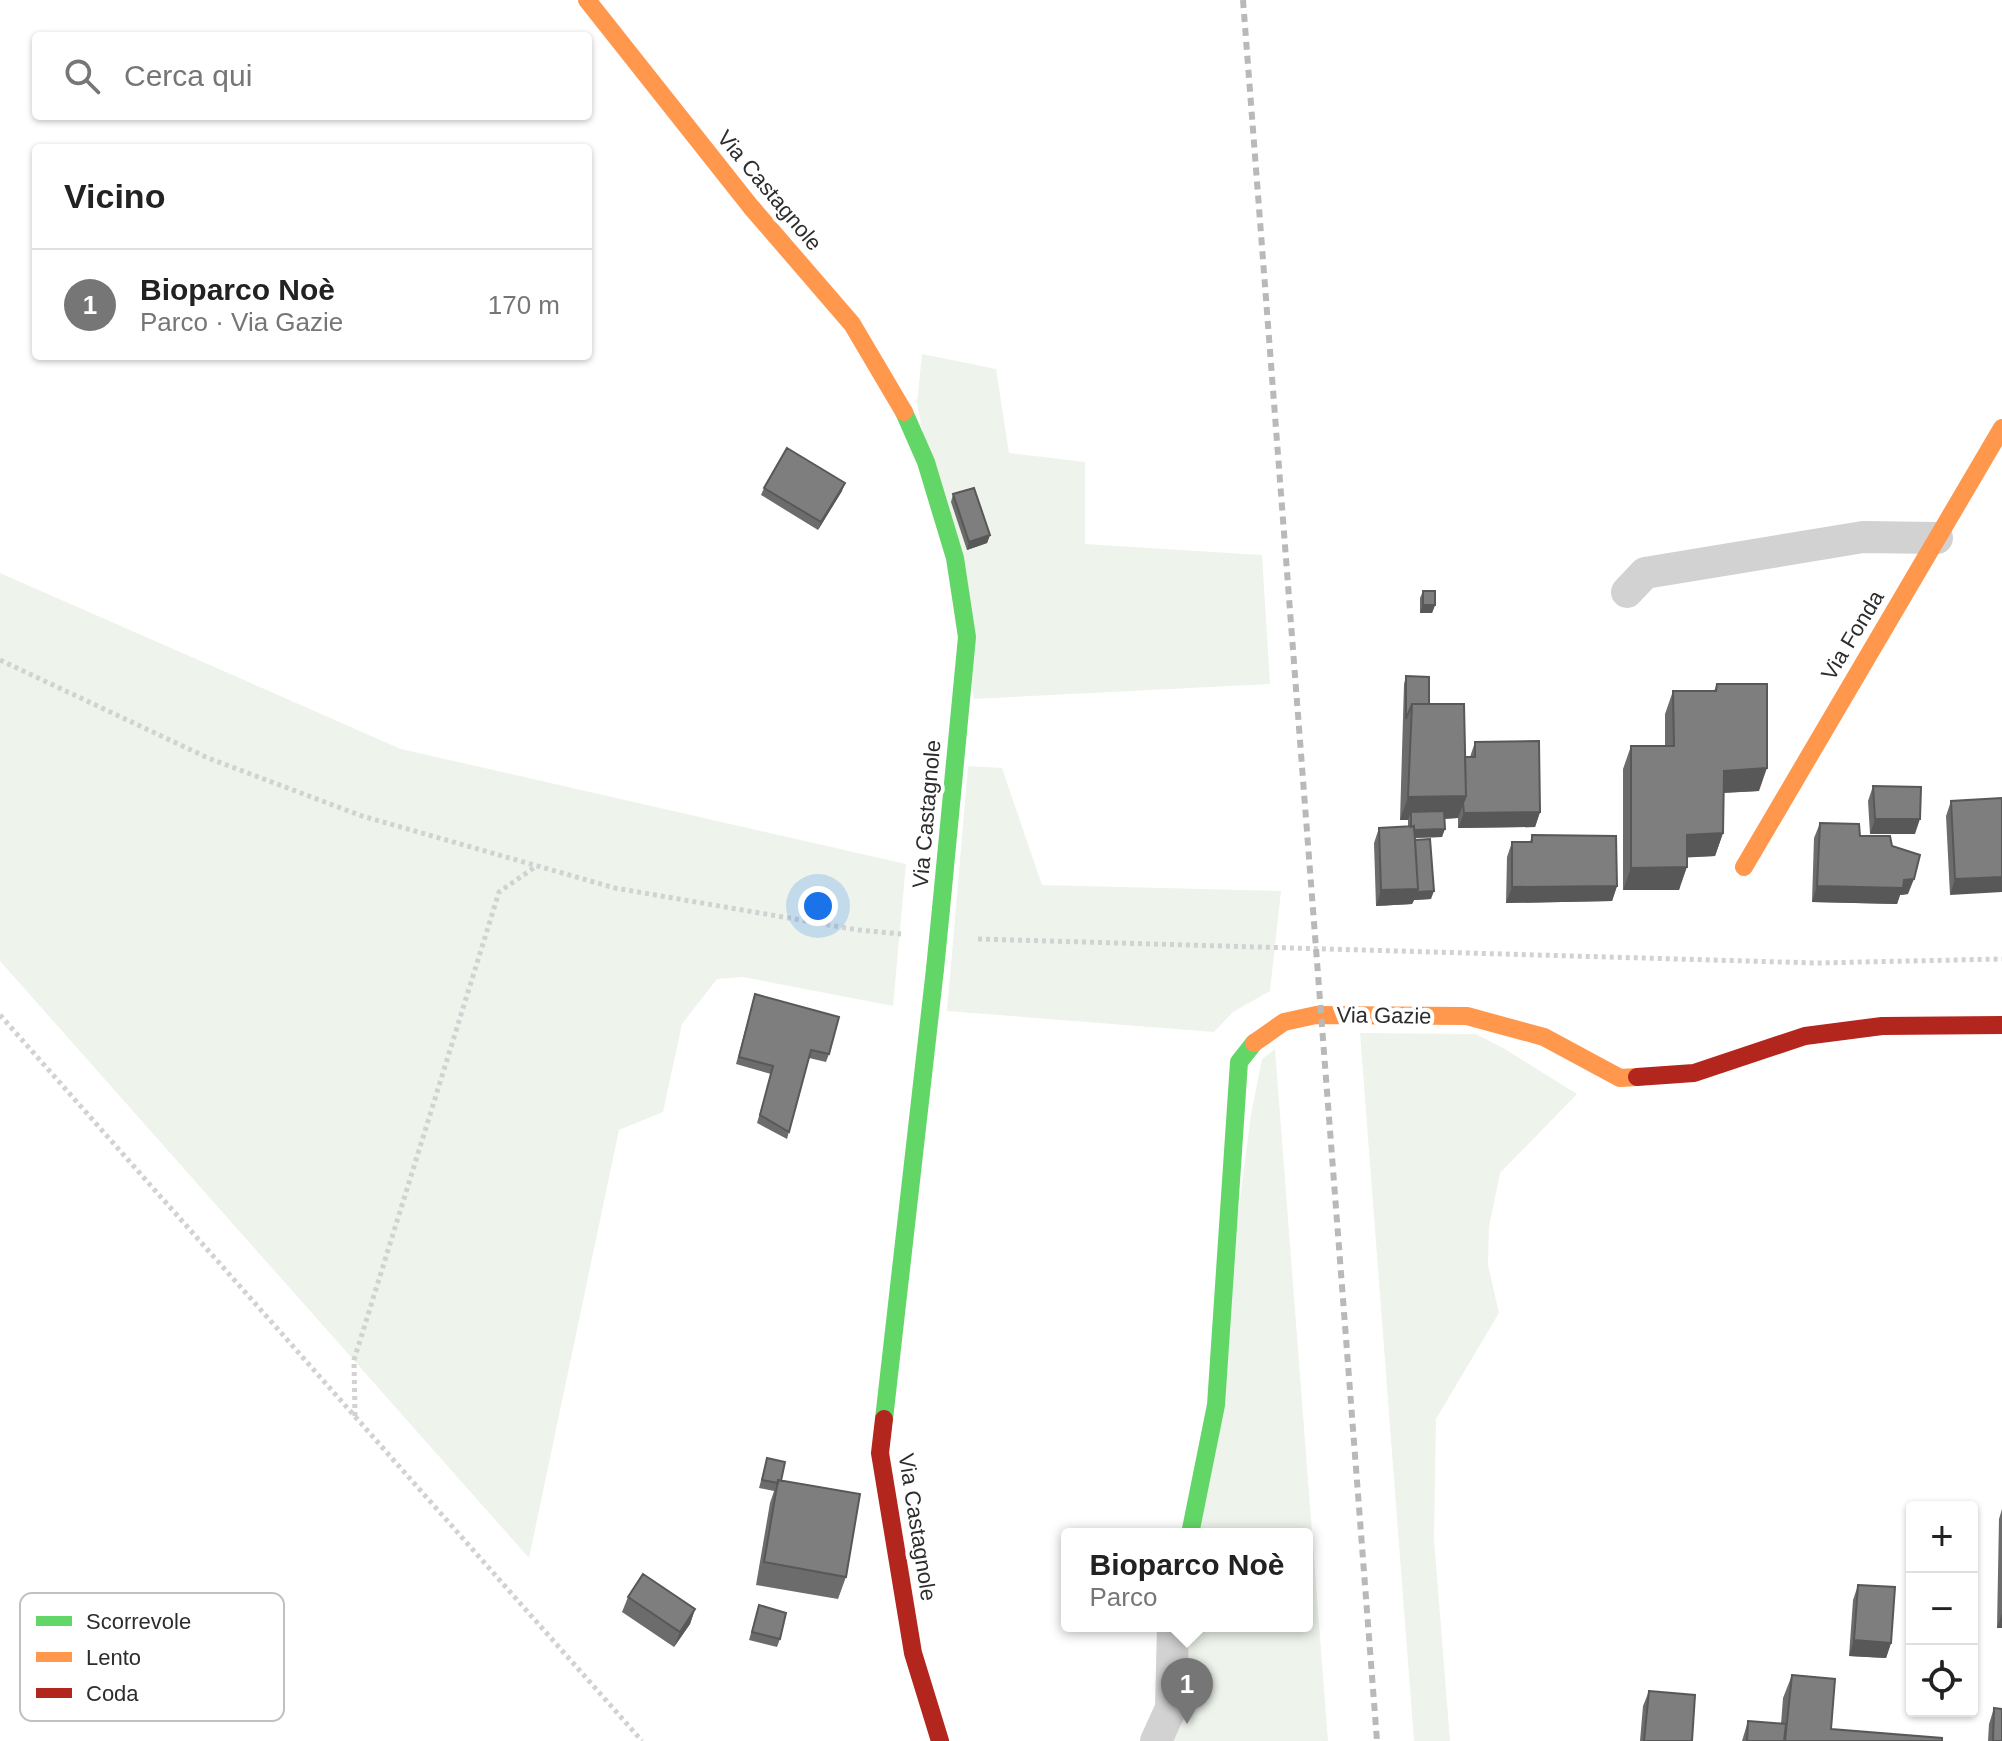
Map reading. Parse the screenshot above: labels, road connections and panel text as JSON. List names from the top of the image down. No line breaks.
{"streets":{"street":["Via Castagnole","Via Fonda","Via Gazie"]},"legend":["Scorrevole","Lento","Coda"],"page":{"search":"Cerca qui","heading":"Vicino","list":[{"mark":"1","name":"Bioparco Noè","note":"Parco · Via Gazie","value":"170 m"}],"map_buttons":["+","−"],"popup":["Bioparco Noè","Parco"],"pins":"1"}}
